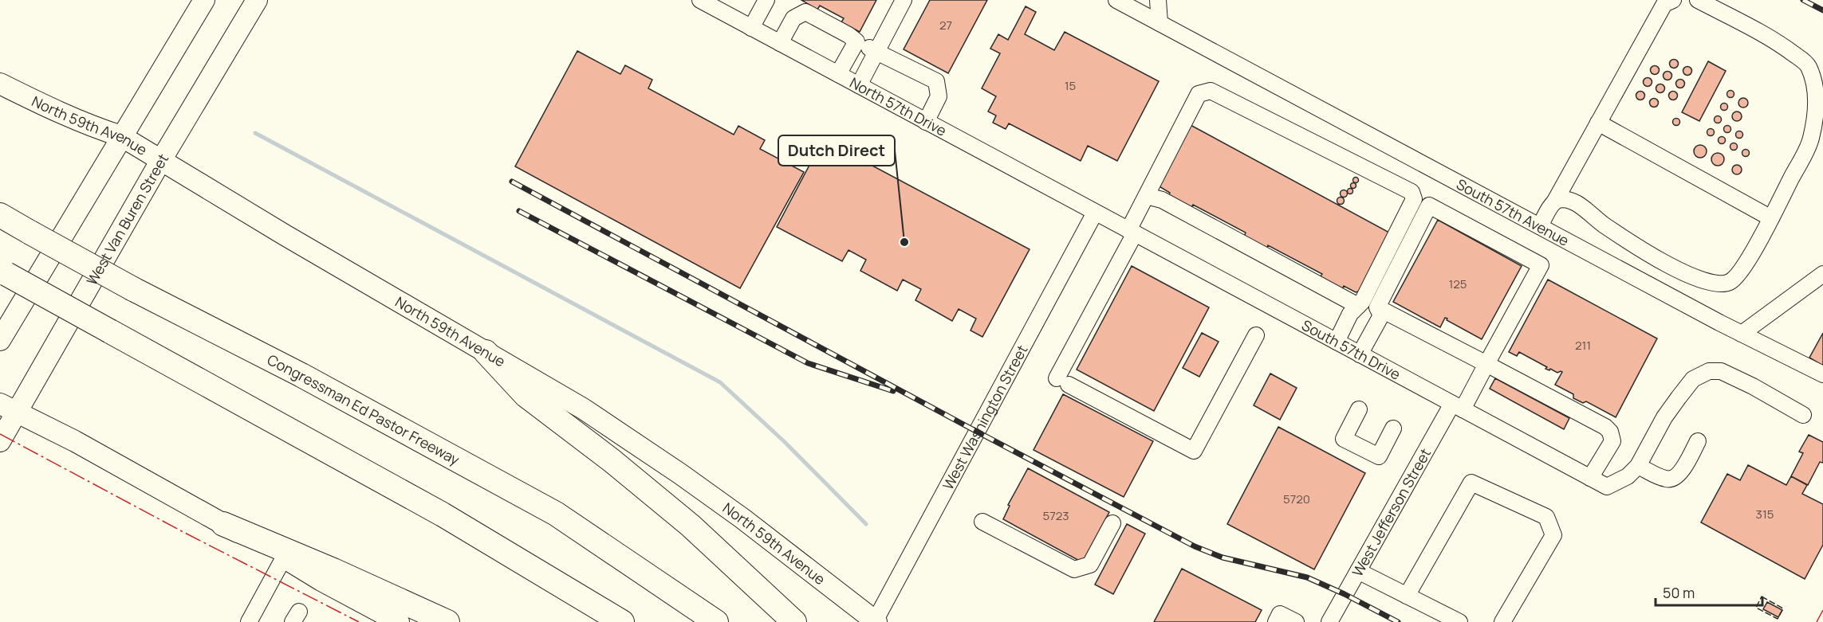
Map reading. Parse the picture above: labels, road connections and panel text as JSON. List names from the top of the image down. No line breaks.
{"streets":{"highway":["Congressman Ed Pastor Freeway"],"main road":["North 59th Avenue","West Van Buren Street"],"street":["North 57th Drive","South 57th Avenue","South 57th Drive","West Washington Street","West Jefferson Street"]},"crossings":[["North 57th Drive","South 57th Drive"],["North 57th Drive","West Washington Street"],["North 59th Avenue","West Van Buren Street"],["North 59th Avenue","West Washington Street"],["South 57th Drive","West Washington Street"],["South 57th Drive","West Jefferson Street"]],"places":["Dutch Direct"],"house_numbers":["27","15","125","211","5720","315","5723"],"scale_bar":"50 m"}
